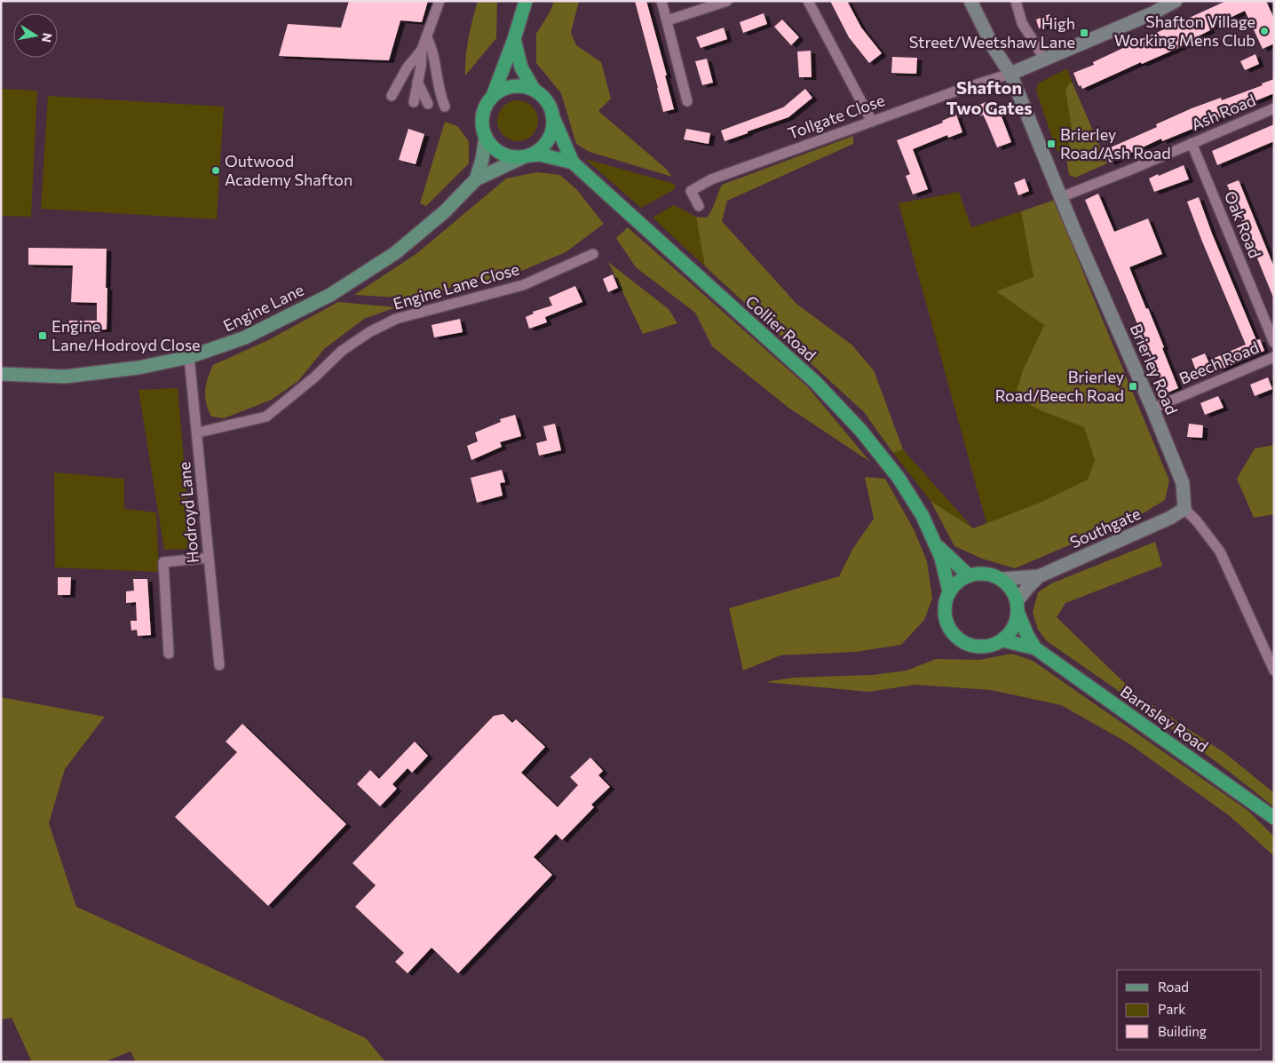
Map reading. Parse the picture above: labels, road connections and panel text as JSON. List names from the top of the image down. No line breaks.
{"streets":{"highway":["Collier Road","Barnsley Road"],"main road":["Engine Lane"],"street":["Ash Road","Tollgate Close","Oak Road","Engine Lane Close","Beech Road","Brierley Road","Hodroyd Lane","Southgate"]},"crossings":[["Ash Road","Oak Road"],["Ash Road","Brierley Road"],["Tollgate Close","Brierley Road"],["Engine Lane Close","Hodroyd Lane"],["Engine Lane","Collier Road"],["Engine Lane","Hodroyd Lane"],["Collier Road","Southgate"],["Collier Road","Barnsley Road"],["Beech Road","Brierley Road"],["Brierley Road","Southgate"],["Southgate","Barnsley Road"]],"districts":["Shafton Two Gates"],"places":{"other":["Shafton Village Working Mens Club","Outwood Academy Shafton"],"transit":["High Street/Weetshaw Lane","Brierley Road/Ash Road","Engine Lane/Hodroyd Close","Brierley Road/Beech Road"]},"legend":["Road","Park","Building"],"north":"right"}
